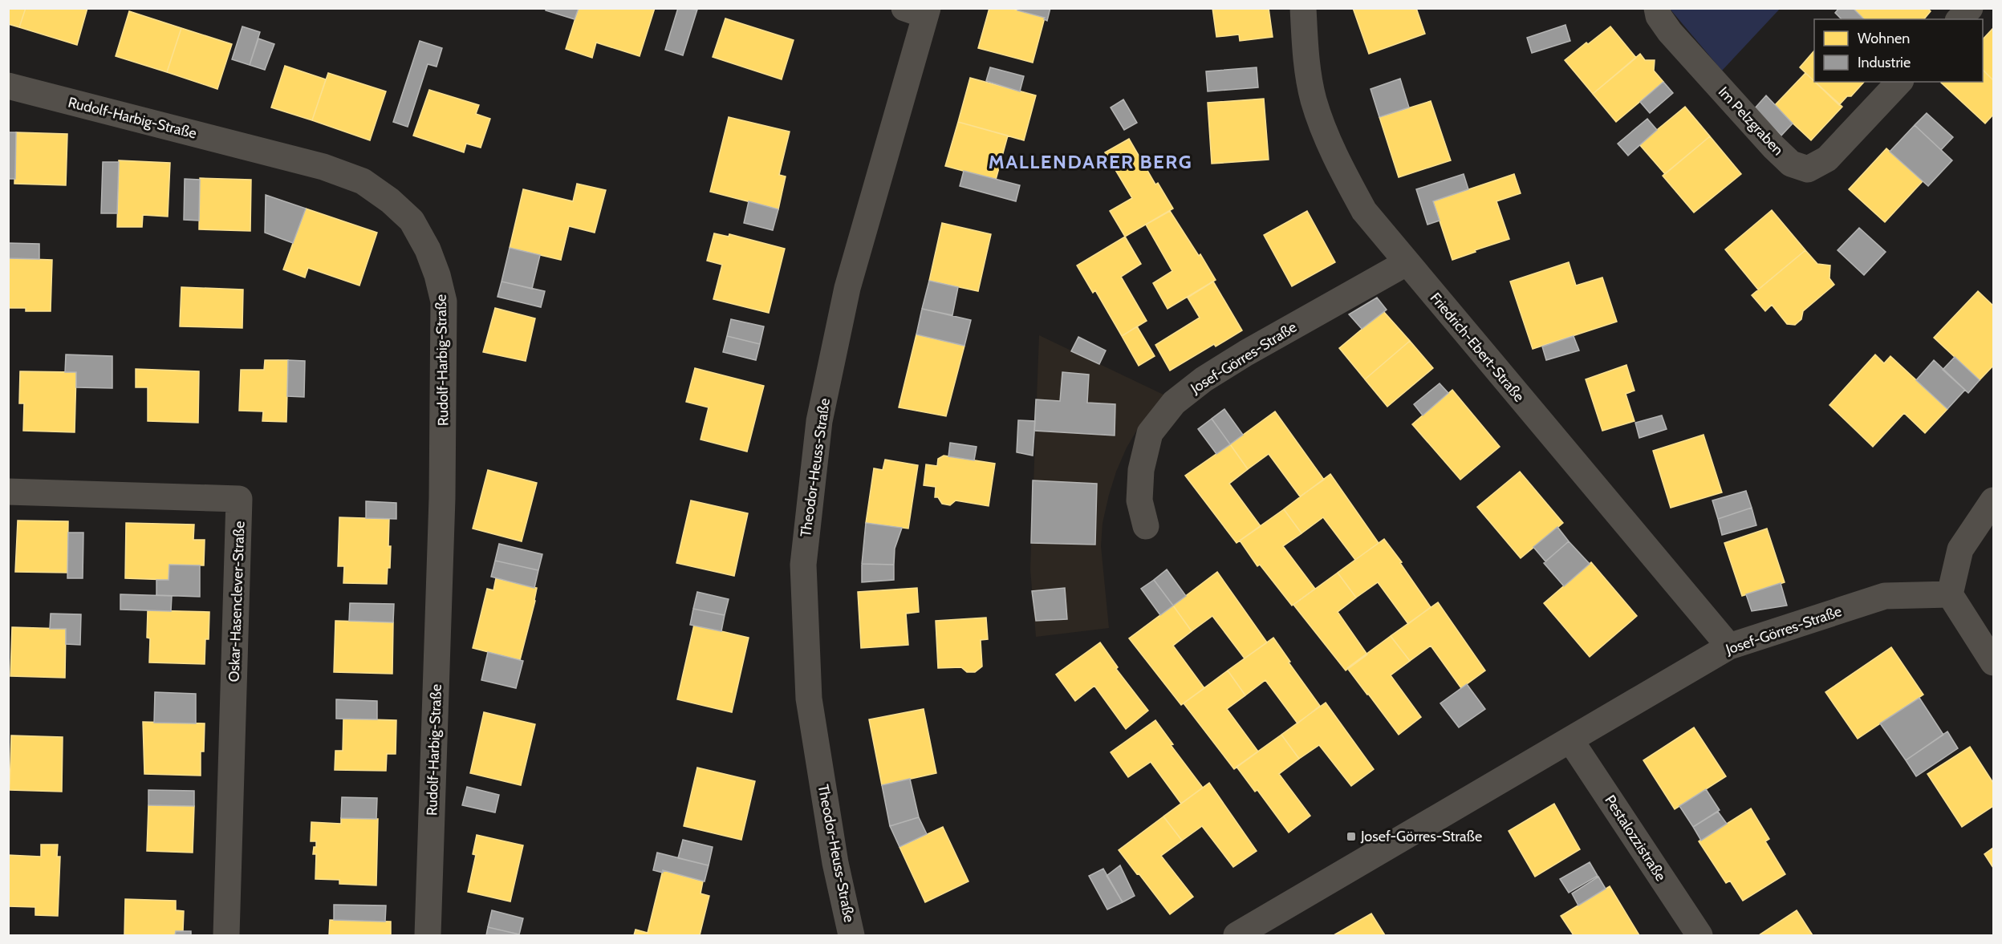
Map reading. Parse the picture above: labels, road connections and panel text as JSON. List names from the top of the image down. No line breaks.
{"streets":{"street":["Rudolf-Harbig-Straße","Im Pelzgraben","Friedrich-Ebert-Straße","Josef-Görres-Straße","Theodor-Heuss-Straße","Oskar-Hasenclever-Straße","Pestalozzistraße"]},"crossings":[["Friedrich-Ebert-Straße","Josef-Görres-Straße"],["Josef-Görres-Straße","Pestalozzistraße"]],"districts":["MALLENDARER BERG"],"places":{"transit":["Josef-Görres-Straße"]},"legend":["Wohnen","Industrie"]}
